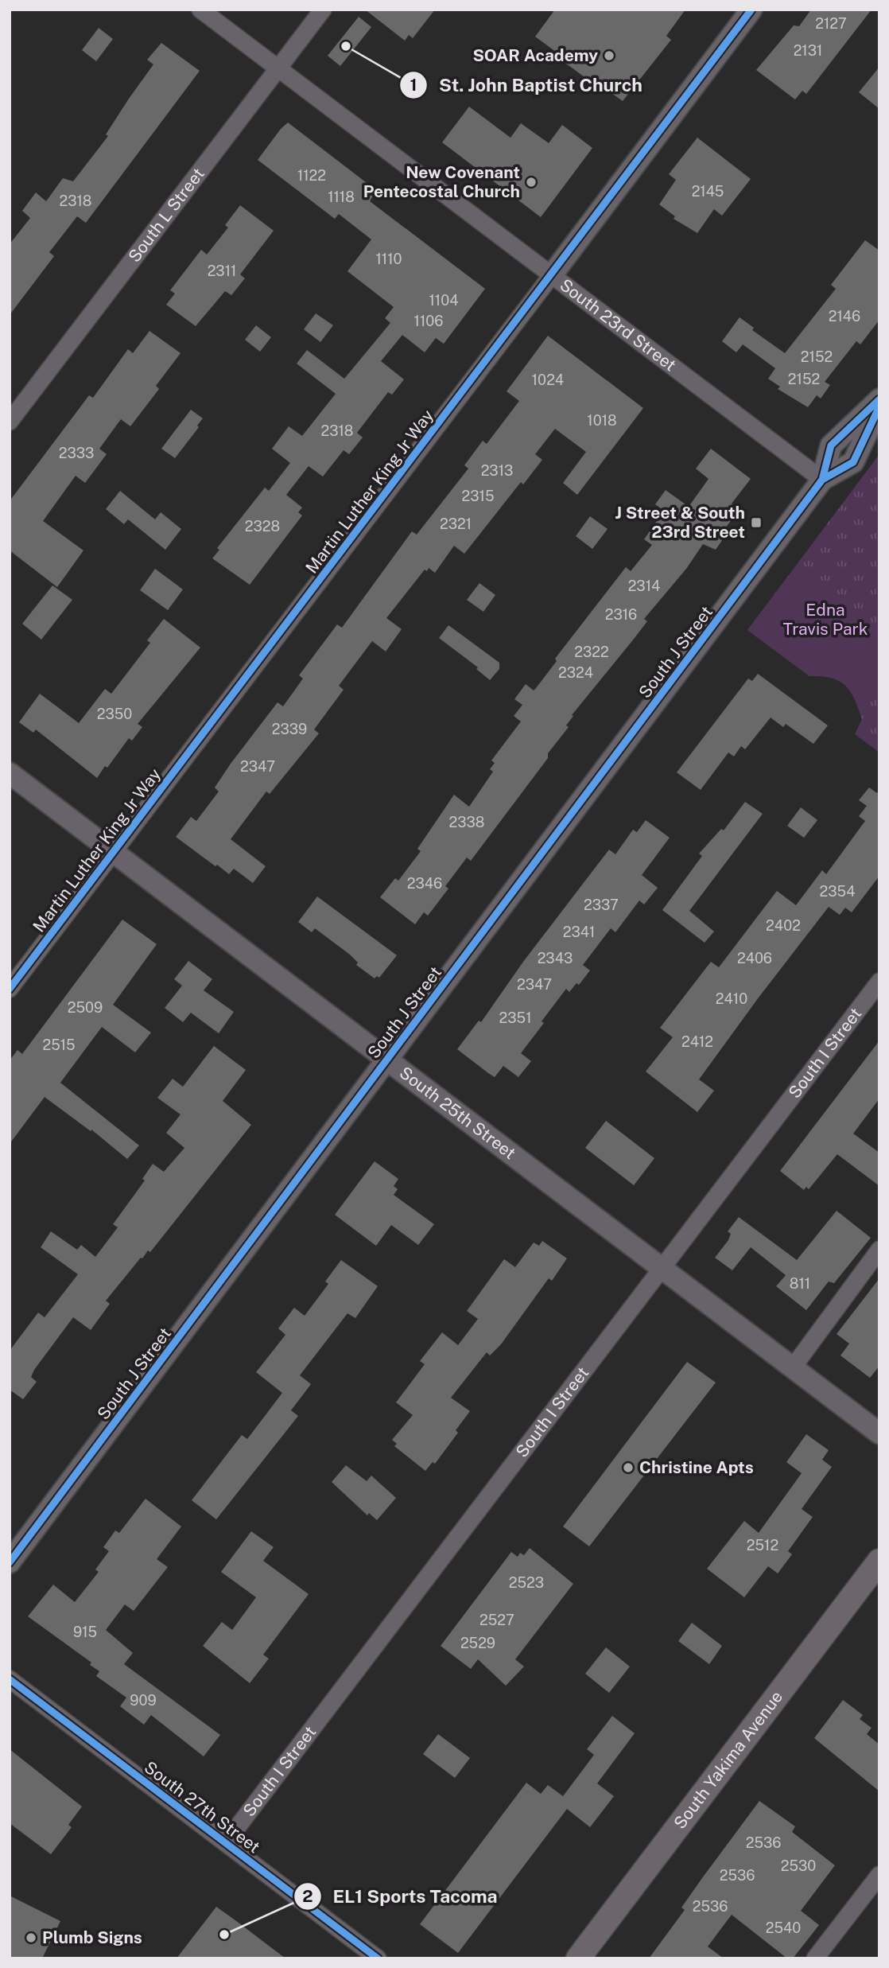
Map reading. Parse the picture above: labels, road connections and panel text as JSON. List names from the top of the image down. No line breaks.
{"streets":{"main road":["South Yakima Avenue"],"street":["South L Street","South 23rd Street","Martin Luther King Jr Way","South J Street","South I Street","South 25th Street","South 27th Street"]},"crossings":[["South L Street","South 23rd Street"],["South 23rd Street","Martin Luther King Jr Way"],["South 23rd Street","South J Street"],["Martin Luther King Jr Way","South 25th Street"],["South J Street","South 25th Street"],["South I Street","South 25th Street"],["South I Street","South 27th Street"]],"parks":["Edna Travis Park"],"places":{"other":["St. John Baptist Church","SOAR Academy","New Covenant Pentecostal Church","Christine Apts","EL1 Sports Tacoma","Plumb Signs"],"transit":["J Street & South 23rd Street"]},"house_numbers":["2127","2131","1122","2145","1118","2318","1110","2311","1104","2146","1106","2152","2152","1024","1018","2318","2333","2313","2315","2321","2328","2314","2316","2322","2324","2350","2339","2347","2338","2346","2354","2337","2402","2341","2343","2406","2347","2410","2509","2351","2412","2515","811","2512","2523","2527","915","2529","909","2536","2530","2536","2536","2540"]}
